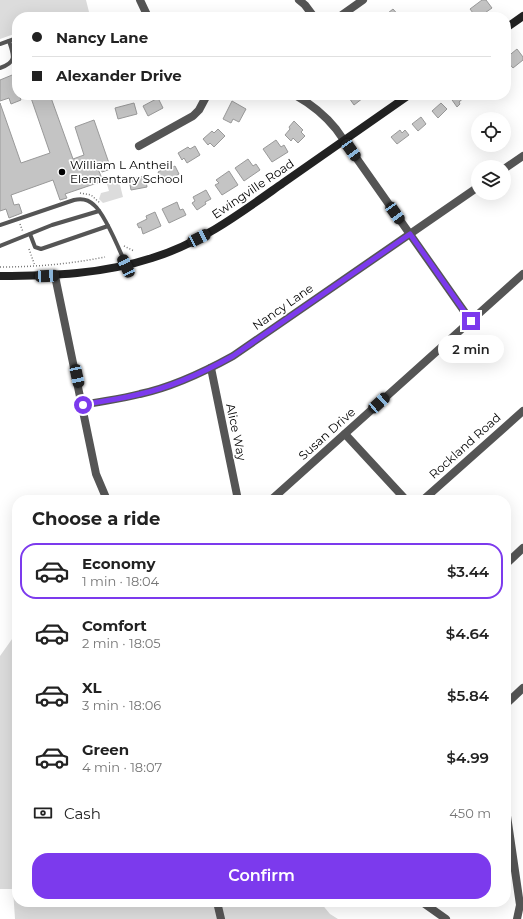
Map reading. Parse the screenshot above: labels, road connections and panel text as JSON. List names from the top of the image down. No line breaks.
{"streets":{"main road":["Ewingville Road"],"street":["Nancy Lane","Alice Way","Susan Drive","Rockland Road"]},"crossings":[["Nancy Lane","Alice Way"]],"places":["William L Antheil Elementary School"],"page":{"banner":["Nancy Lane","Alexander Drive"],"bubble":"2 min","heading":"Choose a ride","list":[{"name":"Economy","note":"1 min · 18:04","value":"$3.44"},{"name":"Comfort","note":"2 min · 18:05","value":"$4.64"},{"name":"XL","note":"3 min · 18:06","value":"$5.84"},{"name":"Green","note":"4 min · 18:07","value":"$4.99"}],"pay":["Cash","450 m"],"buttons":"Confirm"}}
